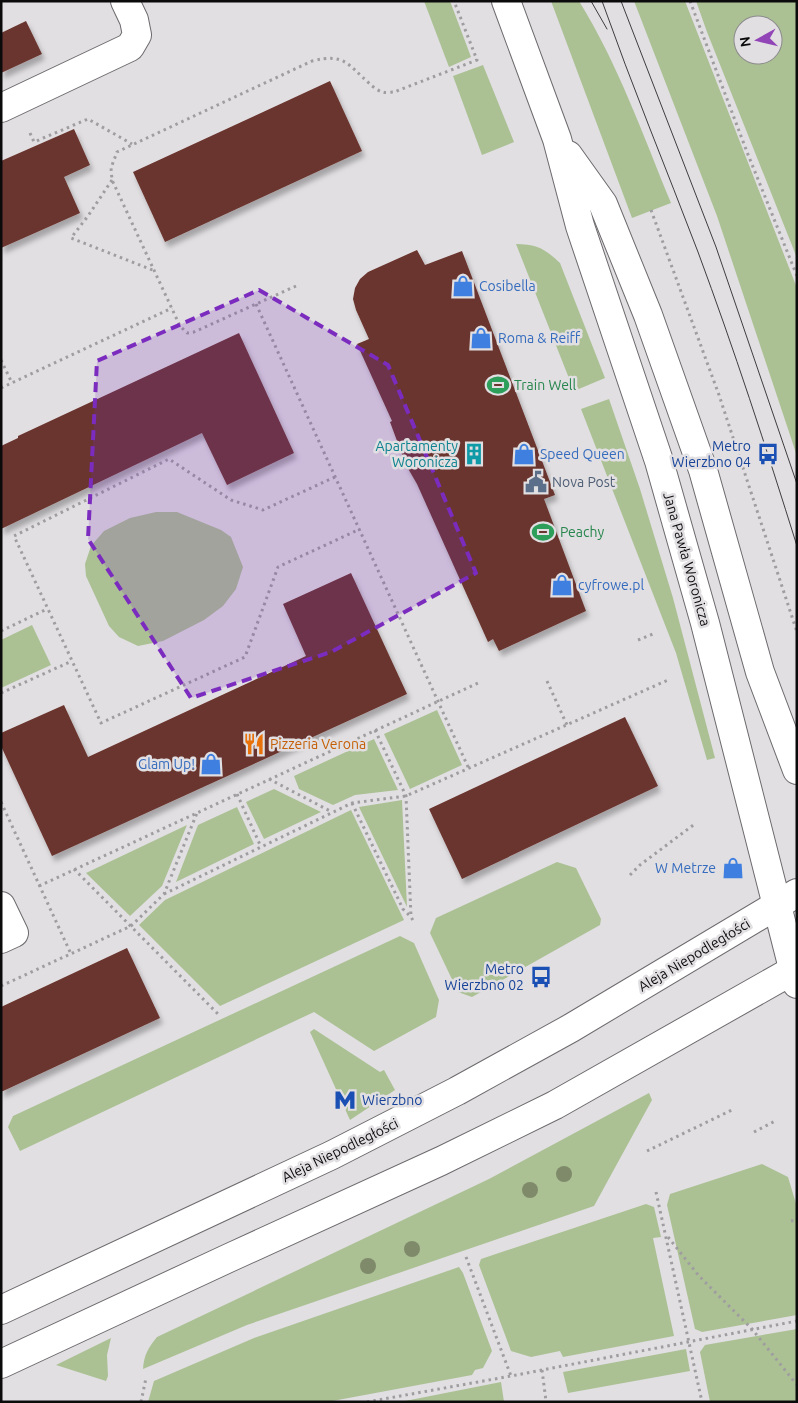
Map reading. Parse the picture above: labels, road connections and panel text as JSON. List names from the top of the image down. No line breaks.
{"streets":{"street":["Jana Pawła Woronicza","Aleja Niepodległości"]},"crossings":[["Jana Pawła Woronicza","Aleja Niepodległości"]],"places":{"shop":["Cosibella","Roma & Reiff","Speed Queen","cyfrowe.pl","Glam Up!","W Metrze"],"sports":["Train Well","Peachy"],"building":["Apartamenty Woronicza"],"bus stop":["Metro Wierzbno 04","Metro Wierzbno 02"],"public building":["Nova Post"],"restaurant":["Pizzeria Verona"],"metro station":["Wierzbno"]},"north":"left"}
